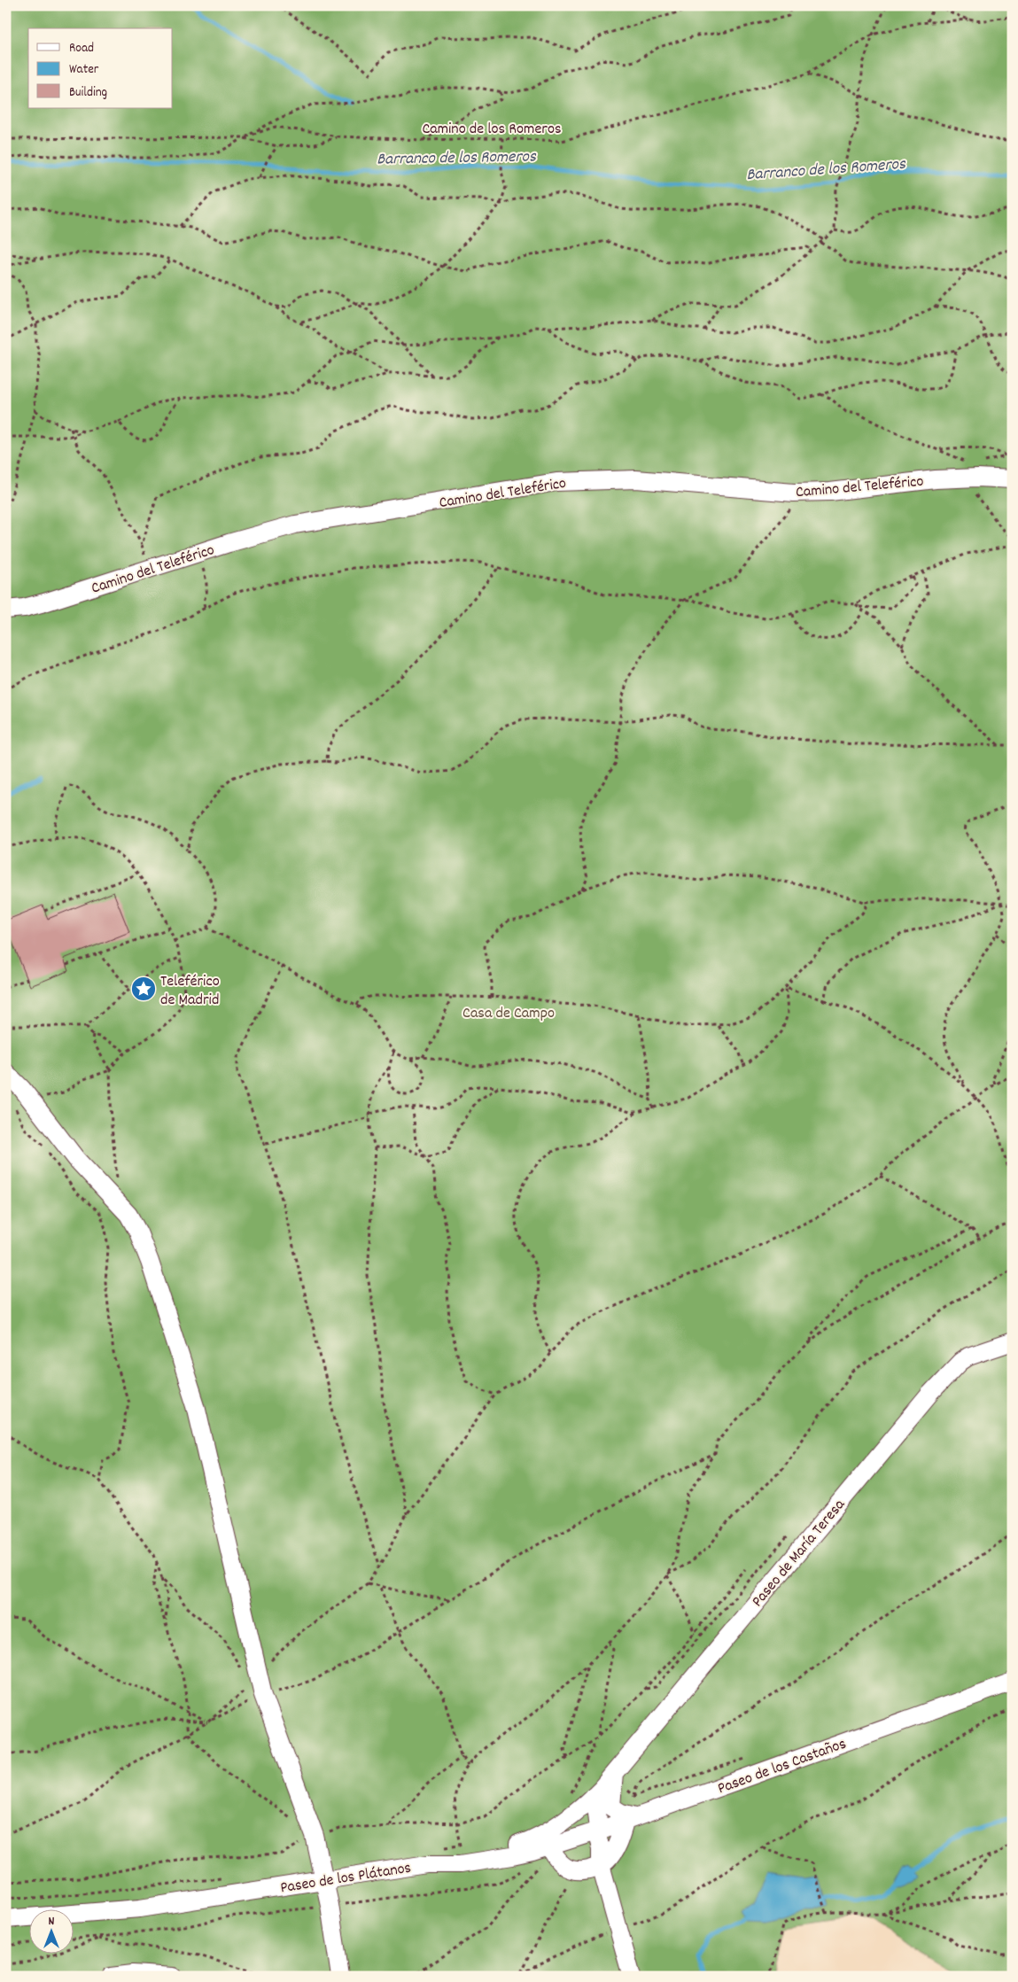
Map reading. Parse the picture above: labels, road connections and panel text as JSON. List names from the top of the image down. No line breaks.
{"streets":{"street":["Camino del Teleférico","Paseo de María Teresa","Paseo de los Castaños","Paseo de los Plátanos"],"path":["Camino de los Romeros"]},"crossings":[["Paseo de María Teresa","Paseo de los Castaños"],["Paseo de María Teresa","Paseo de los Plátanos"],["Paseo de los Castaños","Paseo de los Plátanos"]],"water":["Barranco de los Romeros"],"parks":["Casa de Campo"],"places":{"place":["Teleférico de Madrid"]},"legend":["Road","Water","Building"],"north":"top"}
